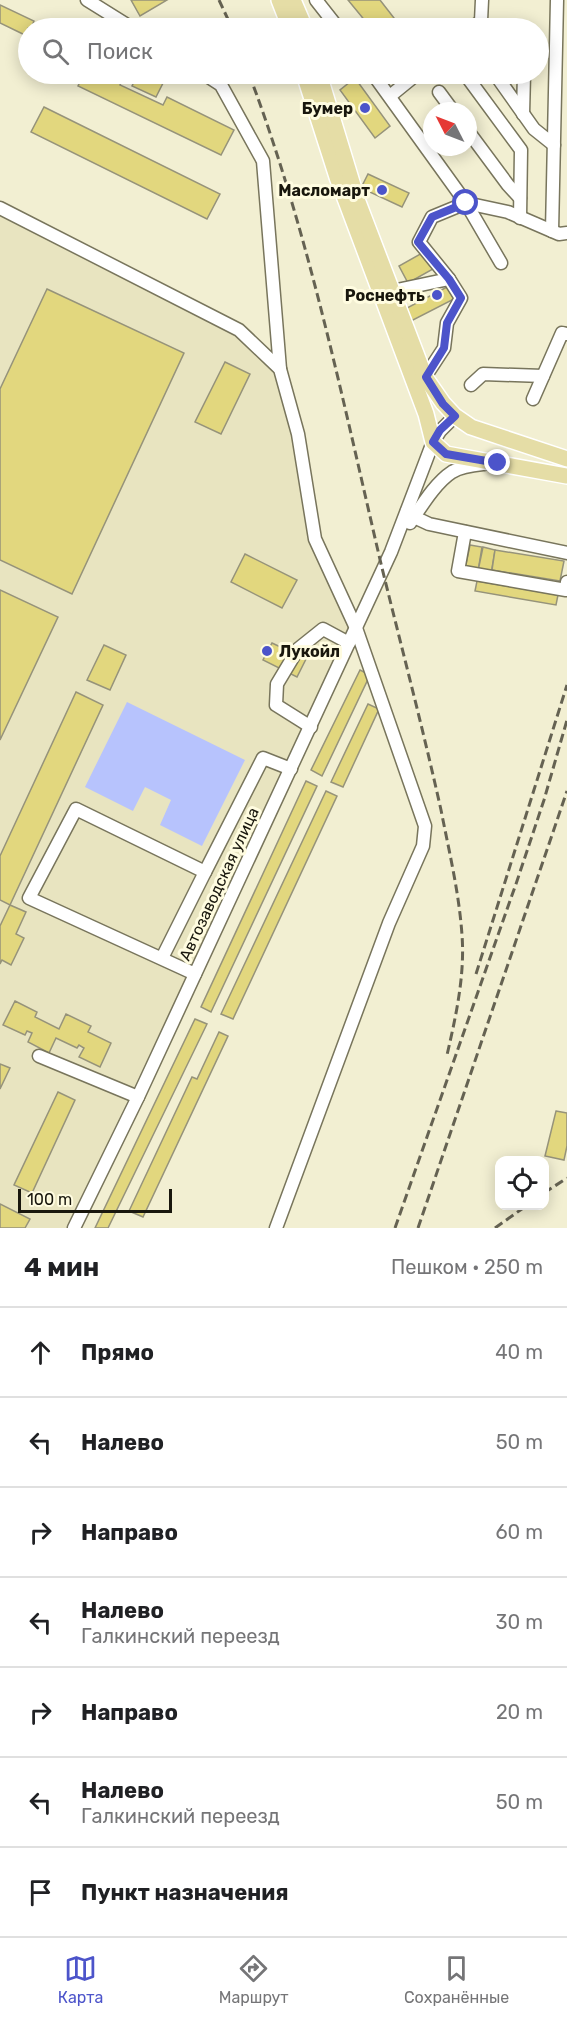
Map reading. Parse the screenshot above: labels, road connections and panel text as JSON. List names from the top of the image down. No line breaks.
{"streets":{"street":["Автозаводская улица"]},"places":["Бумер","Масломарт","Роснефть","Лукойл"],"scale_bar":"100 m","north":"top left","page":{"search":"Поиск","scale":"100 m","heading":["4 мин","Пешком · 250 m"],"list":[["Прямо","40 m"],["Налево","50 m"],["Направо","60 m"],["Налево","Галкинский переезд","30 m"],["Направо","20 m"],["Налево","Галкинский переезд","50 m"],"Пункт назначения"],"nav":["Карта","Маршрут","Сохранённые"]}}
